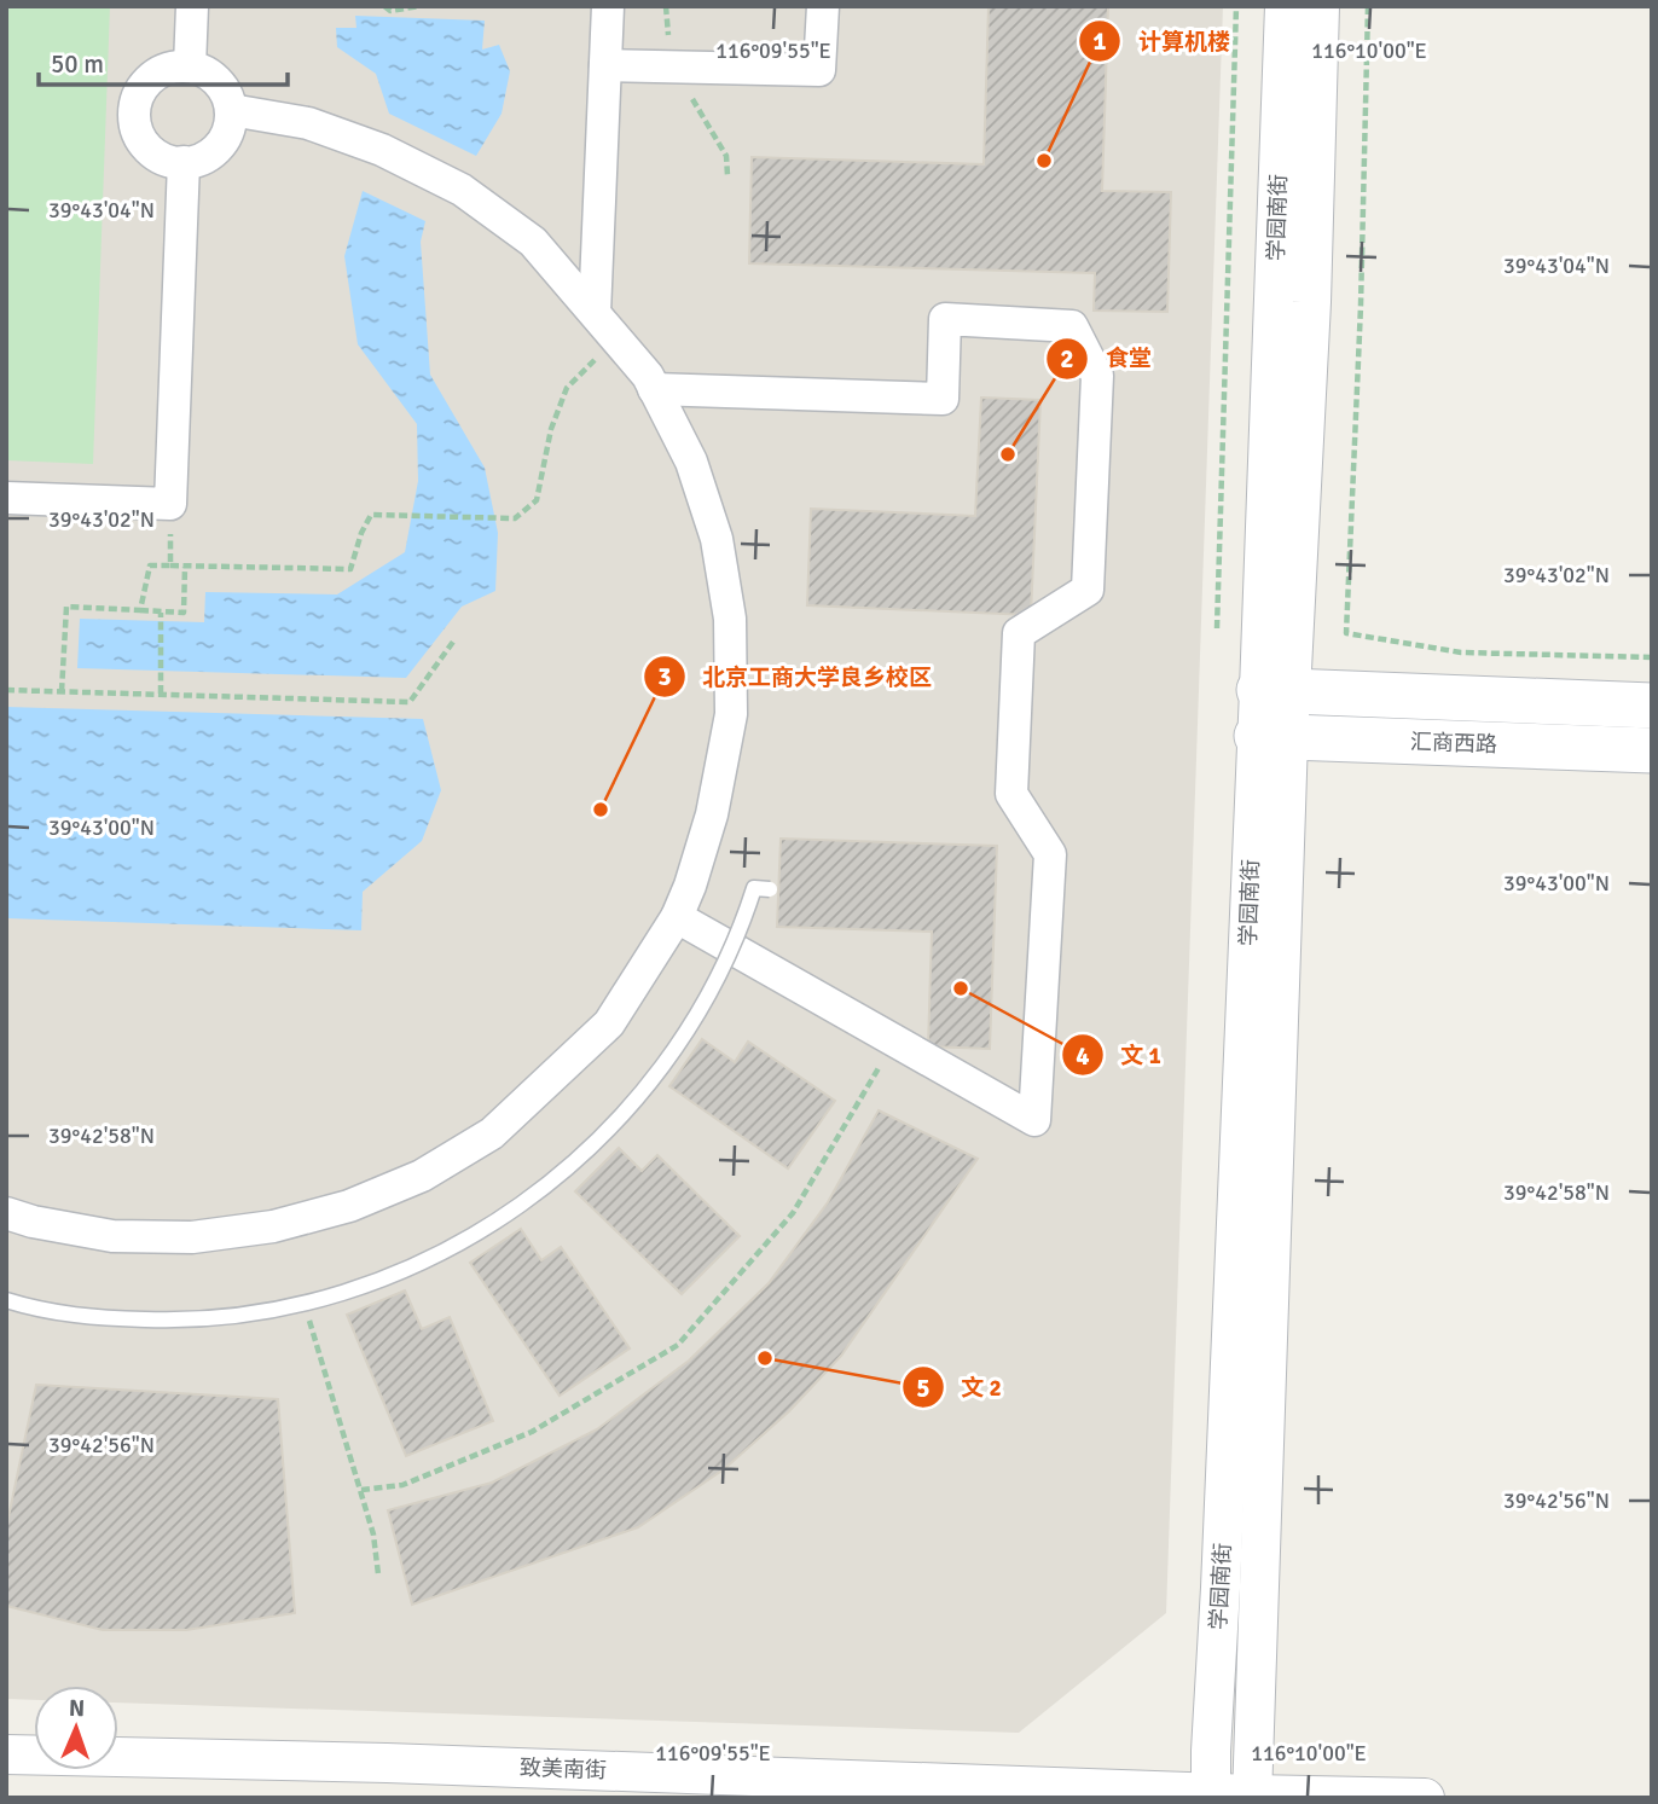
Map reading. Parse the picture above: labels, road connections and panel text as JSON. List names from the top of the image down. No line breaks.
{"streets":{"main road":["汇商西路"],"street":["学园南街","致美南街"]},"crossings":[["学园南街","汇商西路"],["学园南街","致美南街"]],"places":["计算机楼","食堂","北京工商大学良乡校区","文 1","文 2"],"scale_bar":"50 m","north":"top","coordinates":["116°09'55\"E","116°10'00\"E","39°43'04\"N","39°43'02\"N","39°43'00\"N","39°42'58\"N","39°42'56\"N"]}
